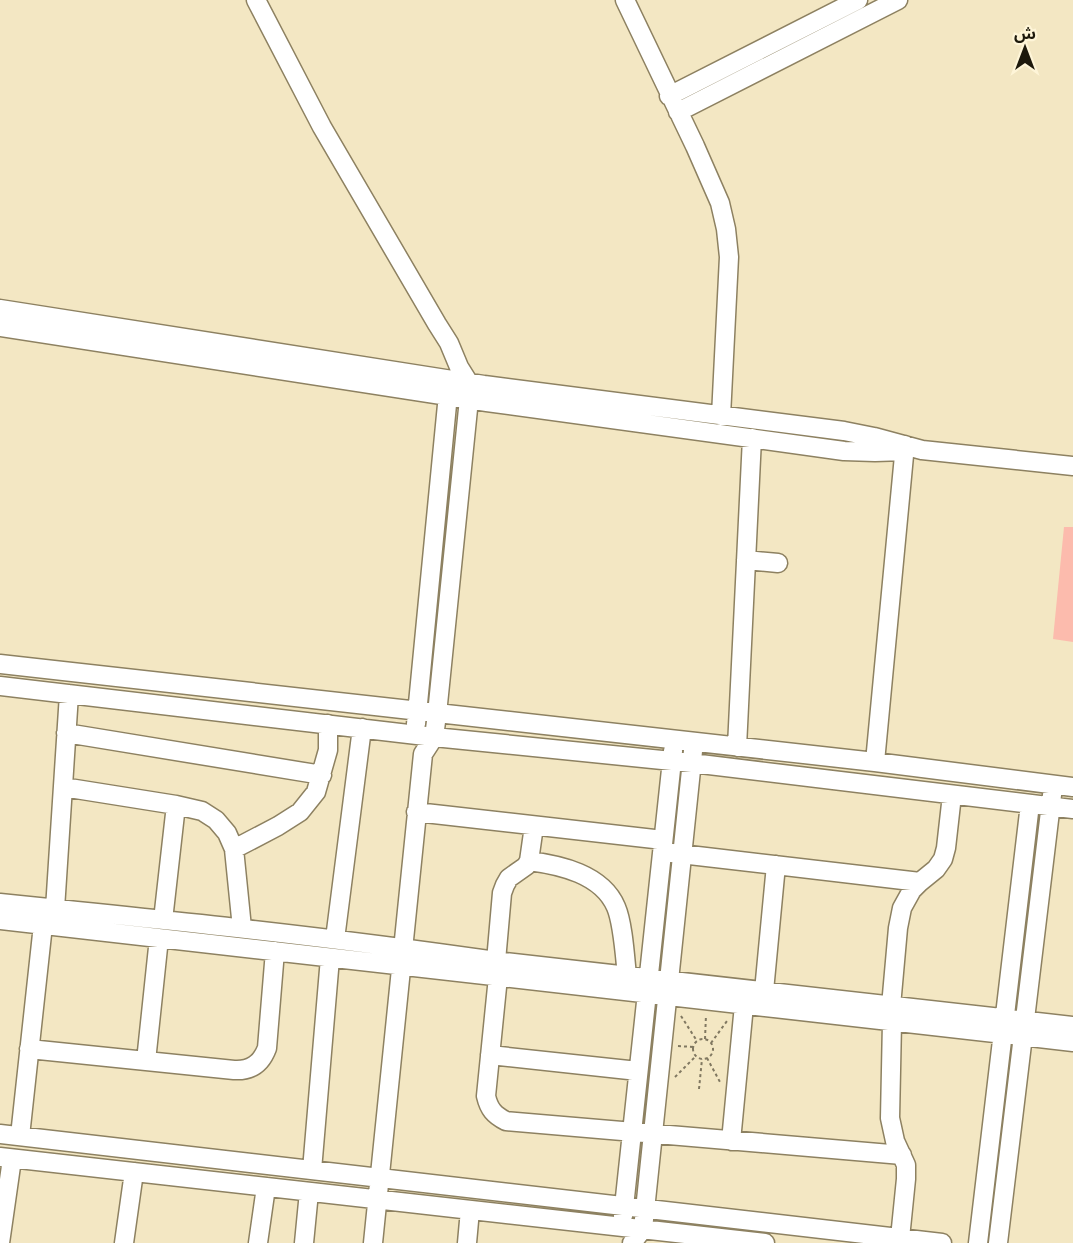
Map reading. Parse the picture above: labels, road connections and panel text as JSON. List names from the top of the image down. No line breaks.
{"north":"top"}
